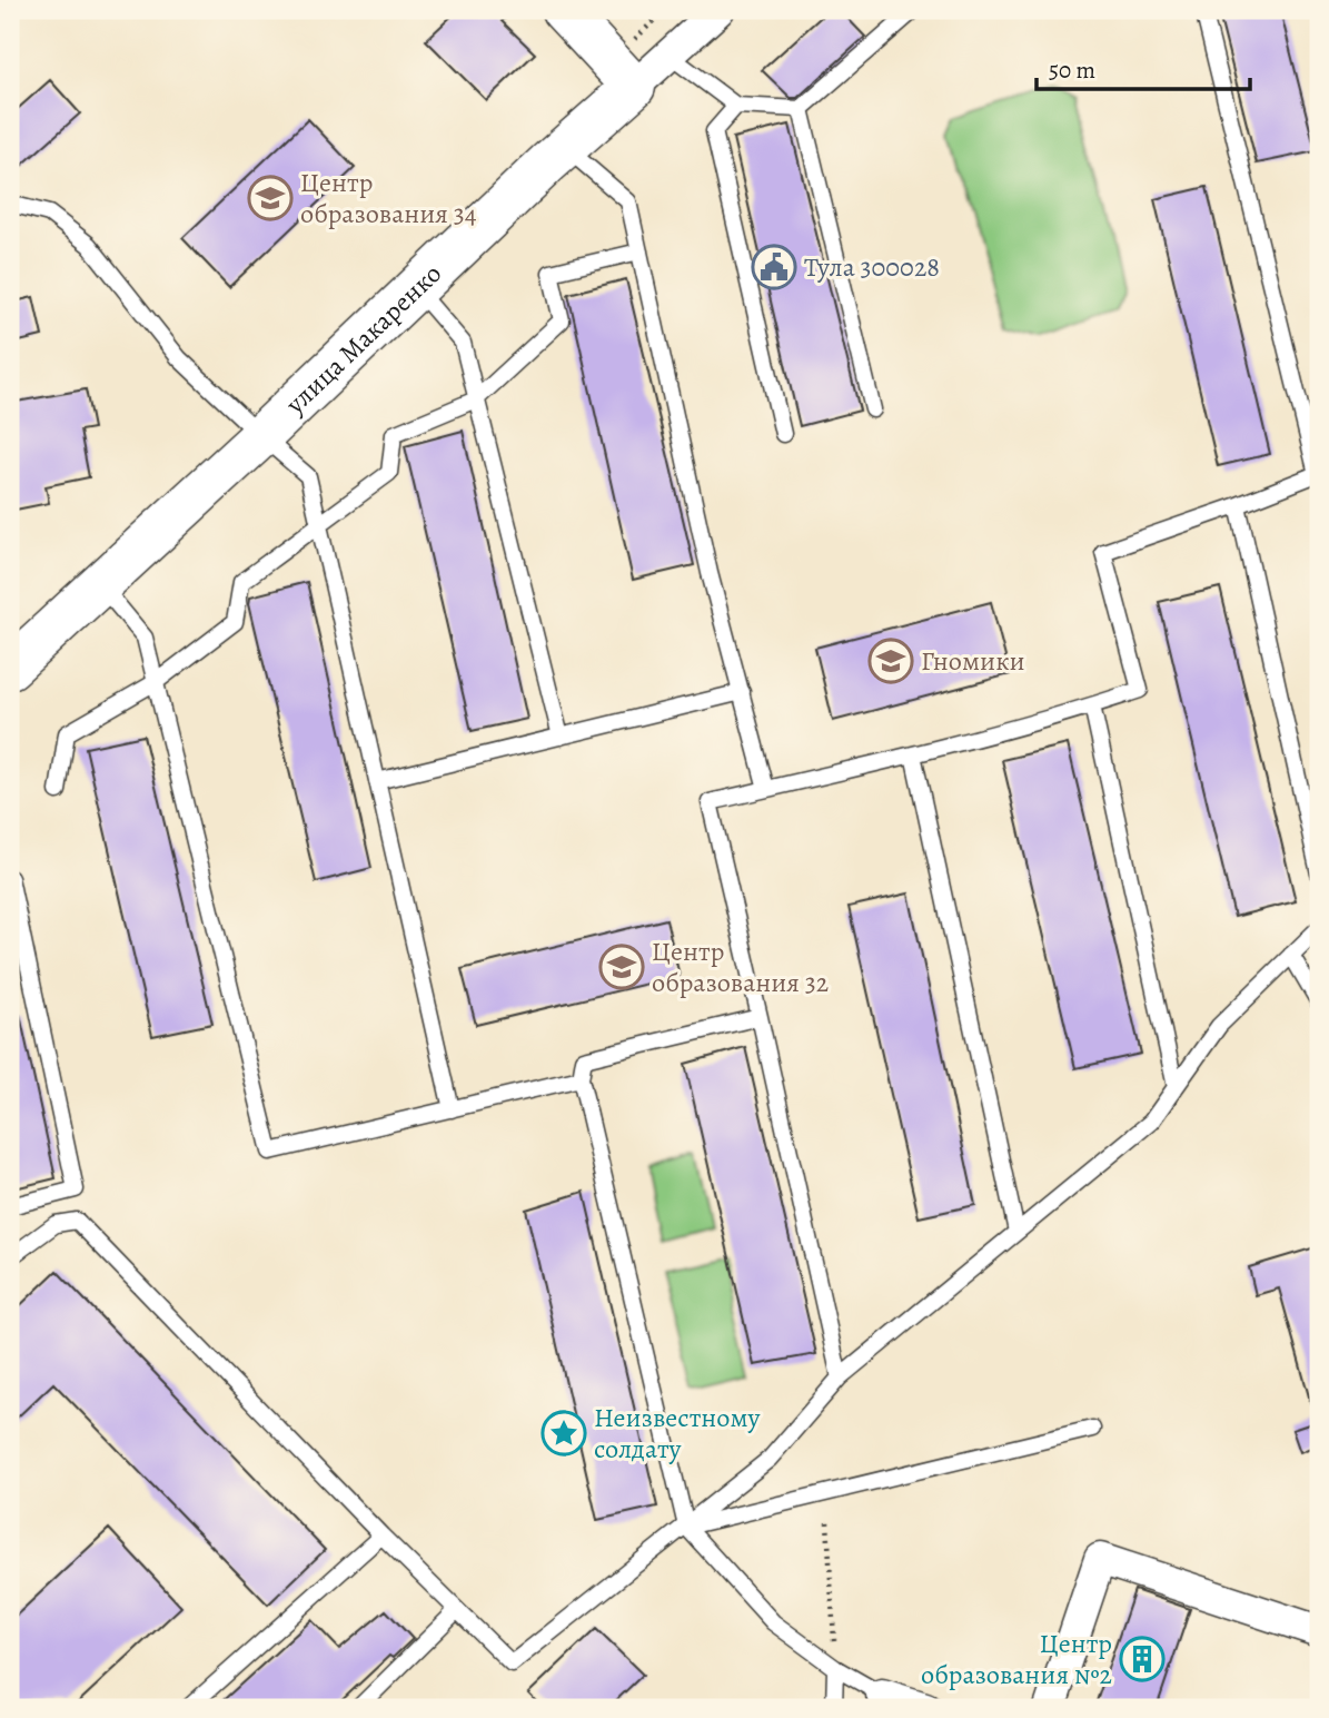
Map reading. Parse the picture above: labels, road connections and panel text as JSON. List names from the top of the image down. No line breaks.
{"streets":{"main road":["улица Макаренко"]},"places":{"school or university":["Центр образования 34","Гномики","Центр образования 32"],"public building":["Тула 300028"],"place":["Неизвестному солдату"],"building":["Центр образования №2"]},"scale_bar":"50 m"}
